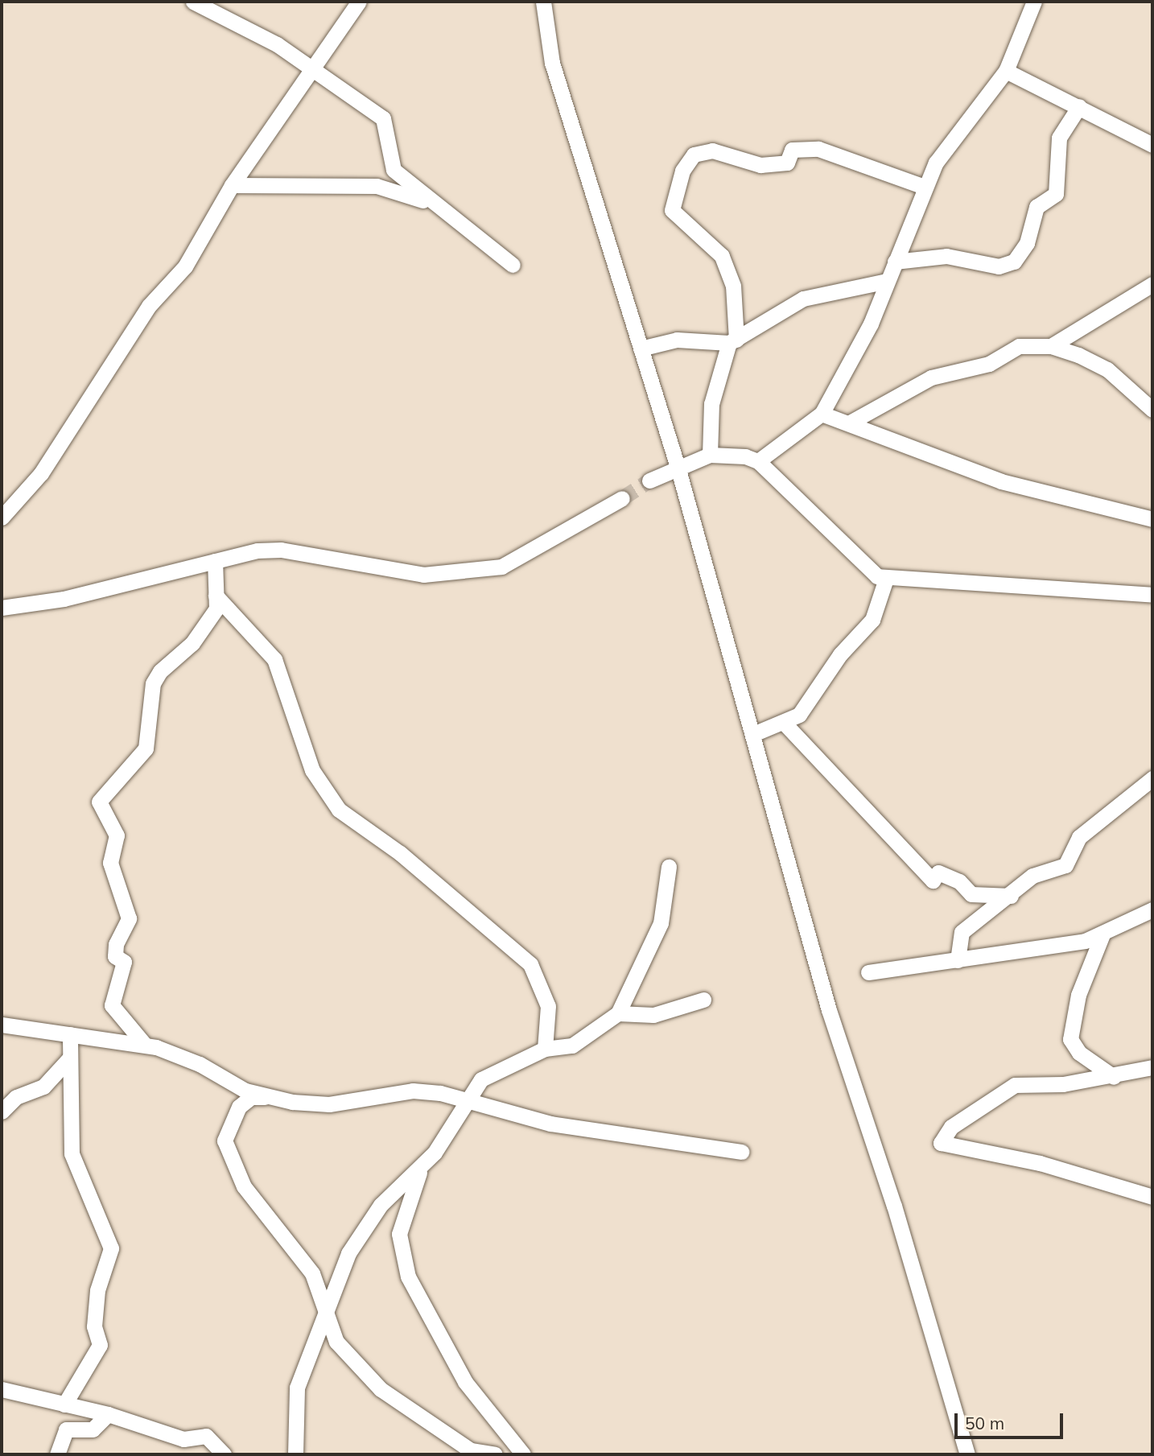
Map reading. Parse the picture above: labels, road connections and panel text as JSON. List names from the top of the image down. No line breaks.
{"scale_bar":"50 m"}
